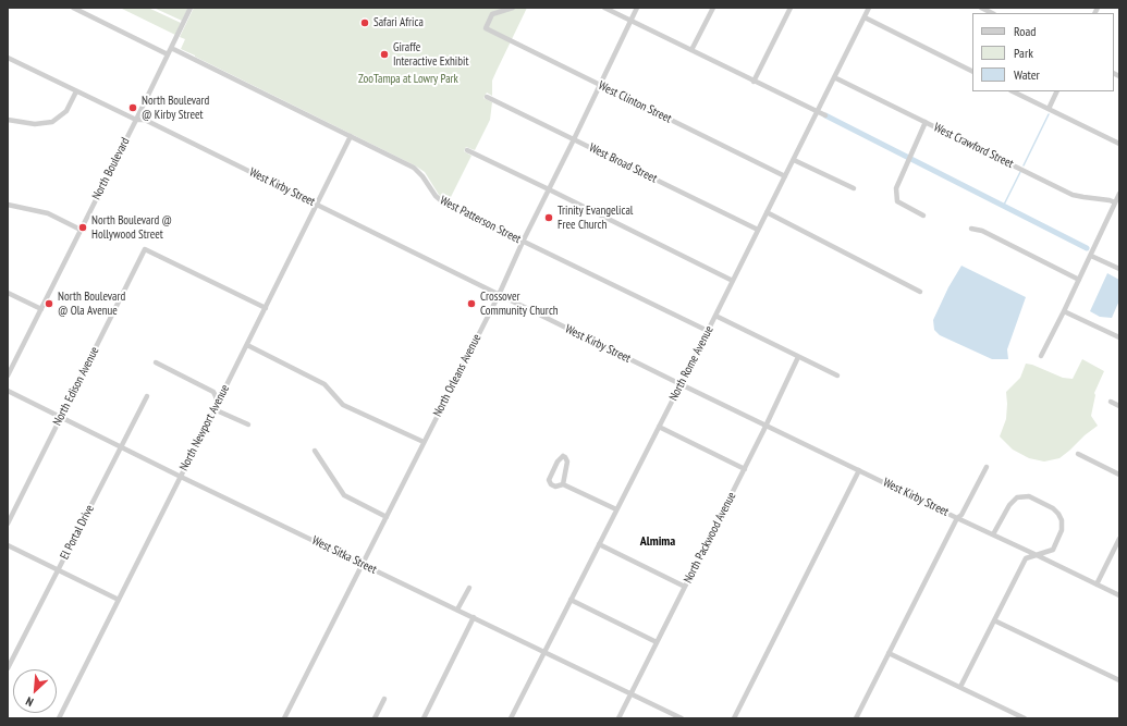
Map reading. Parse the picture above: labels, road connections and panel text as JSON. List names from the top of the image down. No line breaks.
{"streets":{"street":["West Clinton Street","West Crawford Street","West Broad Street","North Boulevard","West Kirby Street","West Patterson Street","North Rome Avenue","North Orleans Avenue","North Edison Avenue","North Newport Avenue","El Portal Drive","North Packwood Avenue","West Sitka Street"]},"crossings":[["West Clinton Street","North Rome Avenue"],["West Clinton Street","North Orleans Avenue"],["West Crawford Street","North Rome Avenue"],["West Broad Street","North Rome Avenue"],["West Broad Street","North Orleans Avenue"],["North Boulevard","West Kirby Street"],["North Boulevard","West Patterson Street"],["West Kirby Street","North Rome Avenue"],["West Kirby Street","North Orleans Avenue"],["West Kirby Street","North Newport Avenue"],["West Kirby Street","North Packwood Avenue"],["West Patterson Street","North Rome Avenue"],["West Patterson Street","North Orleans Avenue"],["West Patterson Street","North Newport Avenue"],["North Rome Avenue","West Sitka Street"],["North Orleans Avenue","West Sitka Street"],["North Edison Avenue","North Newport Avenue"],["North Edison Avenue","West Sitka Street"],["North Newport Avenue","West Sitka Street"],["El Portal Drive","West Sitka Street"],["North Packwood Avenue","West Sitka Street"]],"districts":["Almima"],"parks":["ZooTampa at Lowry Park"],"places":["Safari Africa","Giraffe Interactive Exhibit","North Boulevard @ Kirby Street","Trinity Evangelical Free Church","North Boulevard @ Hollywood Street","North Boulevard @ Ola Avenue","Crossover Community Church"],"legend":["Road","Park","Water"],"north":"bottom left"}
